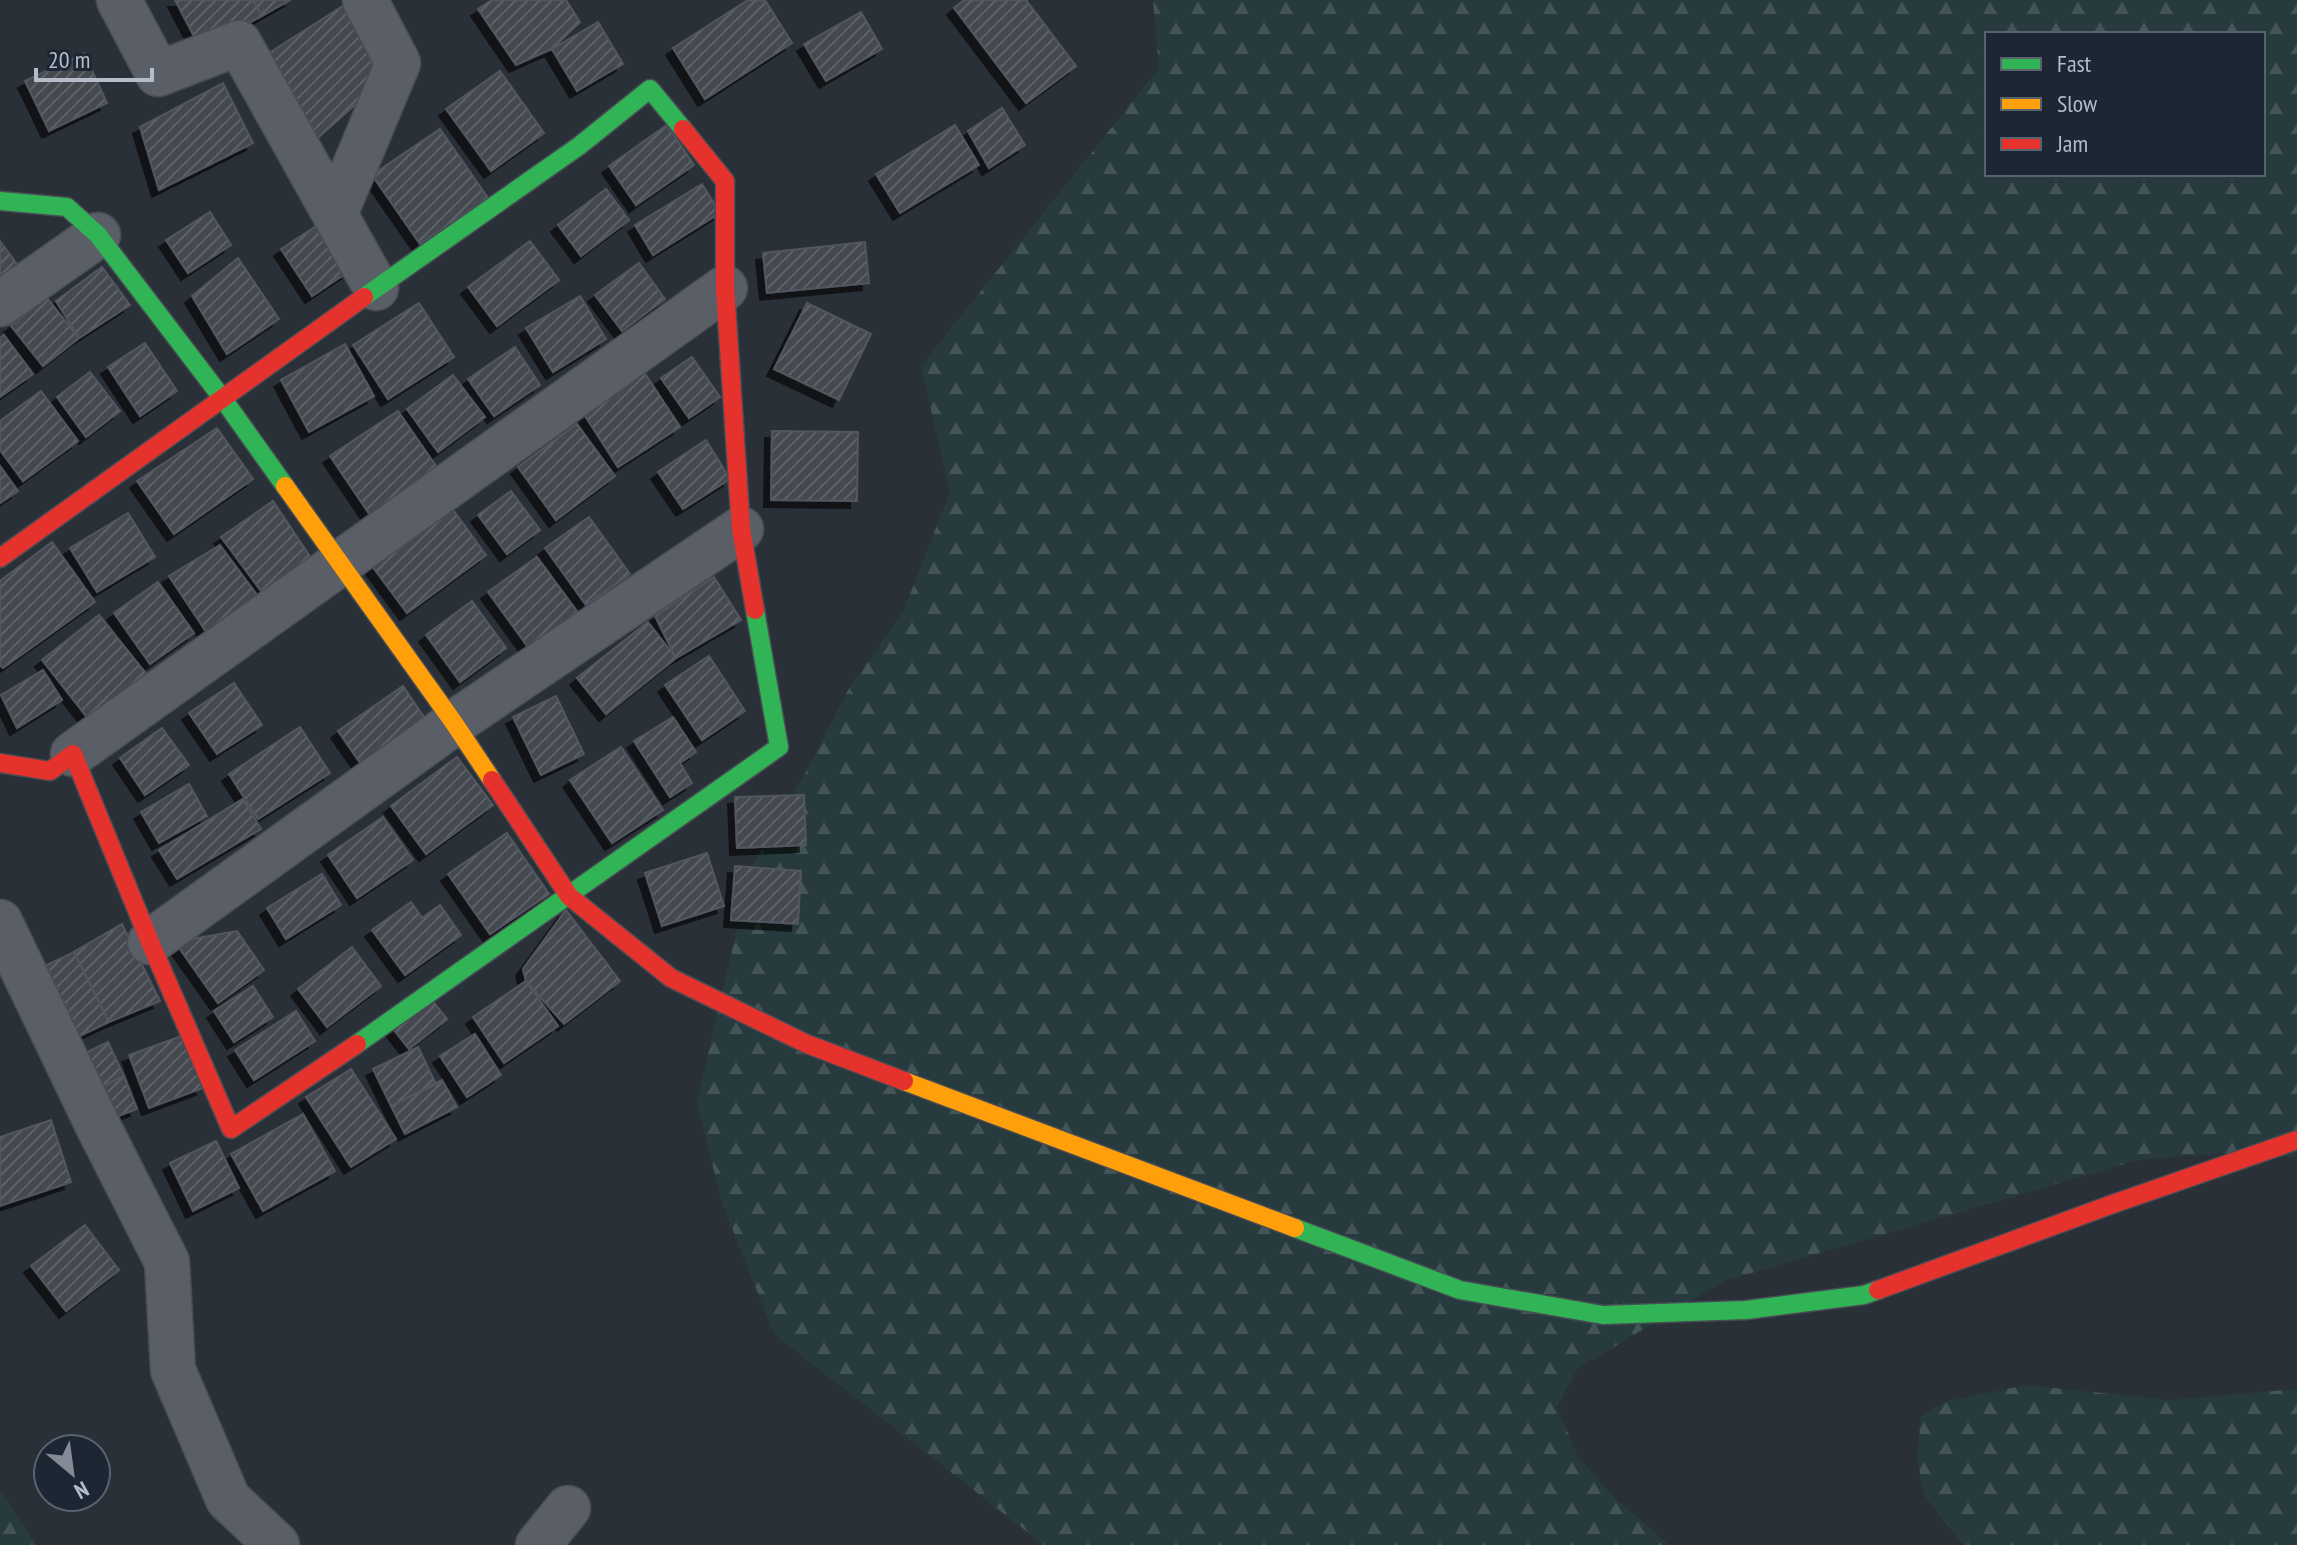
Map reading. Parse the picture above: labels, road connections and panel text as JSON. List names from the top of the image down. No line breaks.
{"legend":["Fast","Slow","Jam"],"scale_bar":"20 m","north":"bottom right"}
